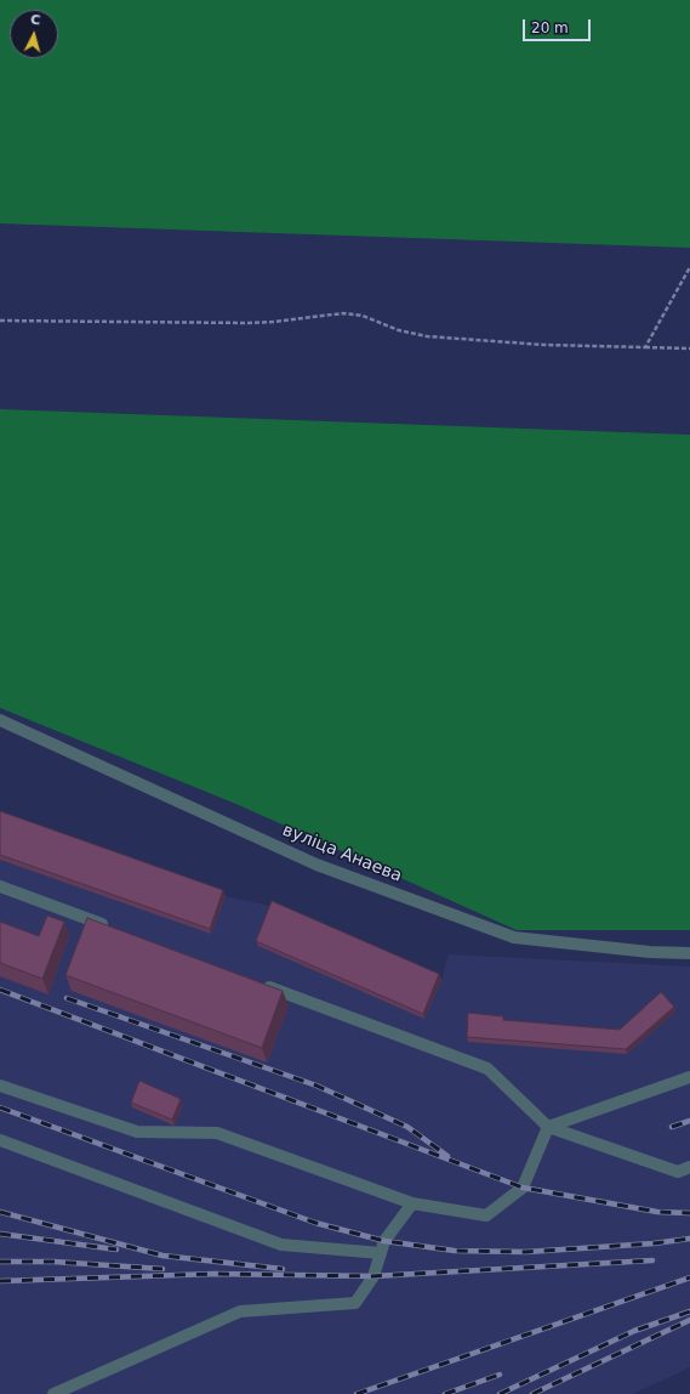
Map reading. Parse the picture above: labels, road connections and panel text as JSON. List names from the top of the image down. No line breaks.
{"streets":{"lane":["вуліца Анаева"]},"scale_bar":"20 m","north":"top"}
